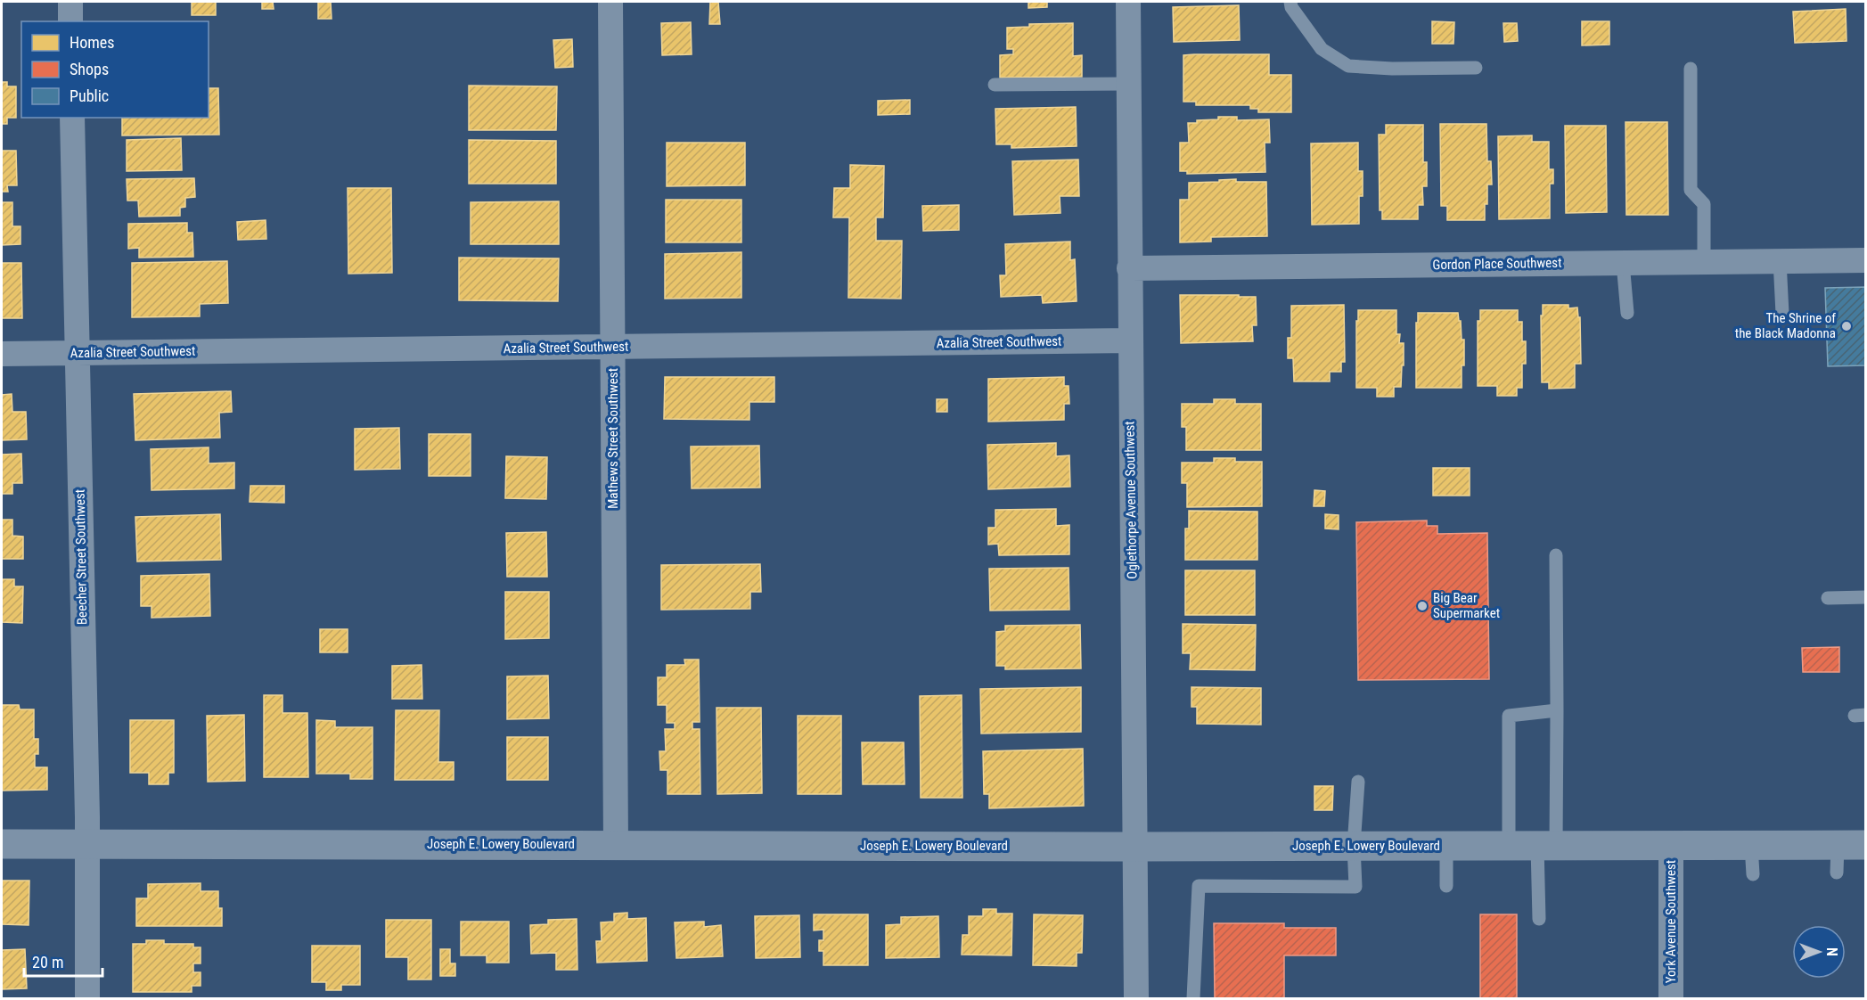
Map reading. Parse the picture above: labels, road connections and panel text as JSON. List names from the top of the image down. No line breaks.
{"streets":{"street":["Gordon Place Southwest","Azalia Street Southwest","Mathews Street Southwest","Oglethorpe Avenue Southwest","Beecher Street Southwest","Joseph E. Lowery Boulevard","York Avenue Southwest"]},"crossings":[["Gordon Place Southwest","Oglethorpe Avenue Southwest"],["Azalia Street Southwest","Mathews Street Southwest"],["Azalia Street Southwest","Oglethorpe Avenue Southwest"],["Azalia Street Southwest","Beecher Street Southwest"],["Mathews Street Southwest","Joseph E. Lowery Boulevard"],["Oglethorpe Avenue Southwest","Joseph E. Lowery Boulevard"],["Beecher Street Southwest","Joseph E. Lowery Boulevard"],["Joseph E. Lowery Boulevard","York Avenue Southwest"]],"places":["The Shrine of the Black Madonna","Big Bear Supermarket"],"legend":["Homes","Shops","Public"],"scale_bar":"20 m","north":"right"}
